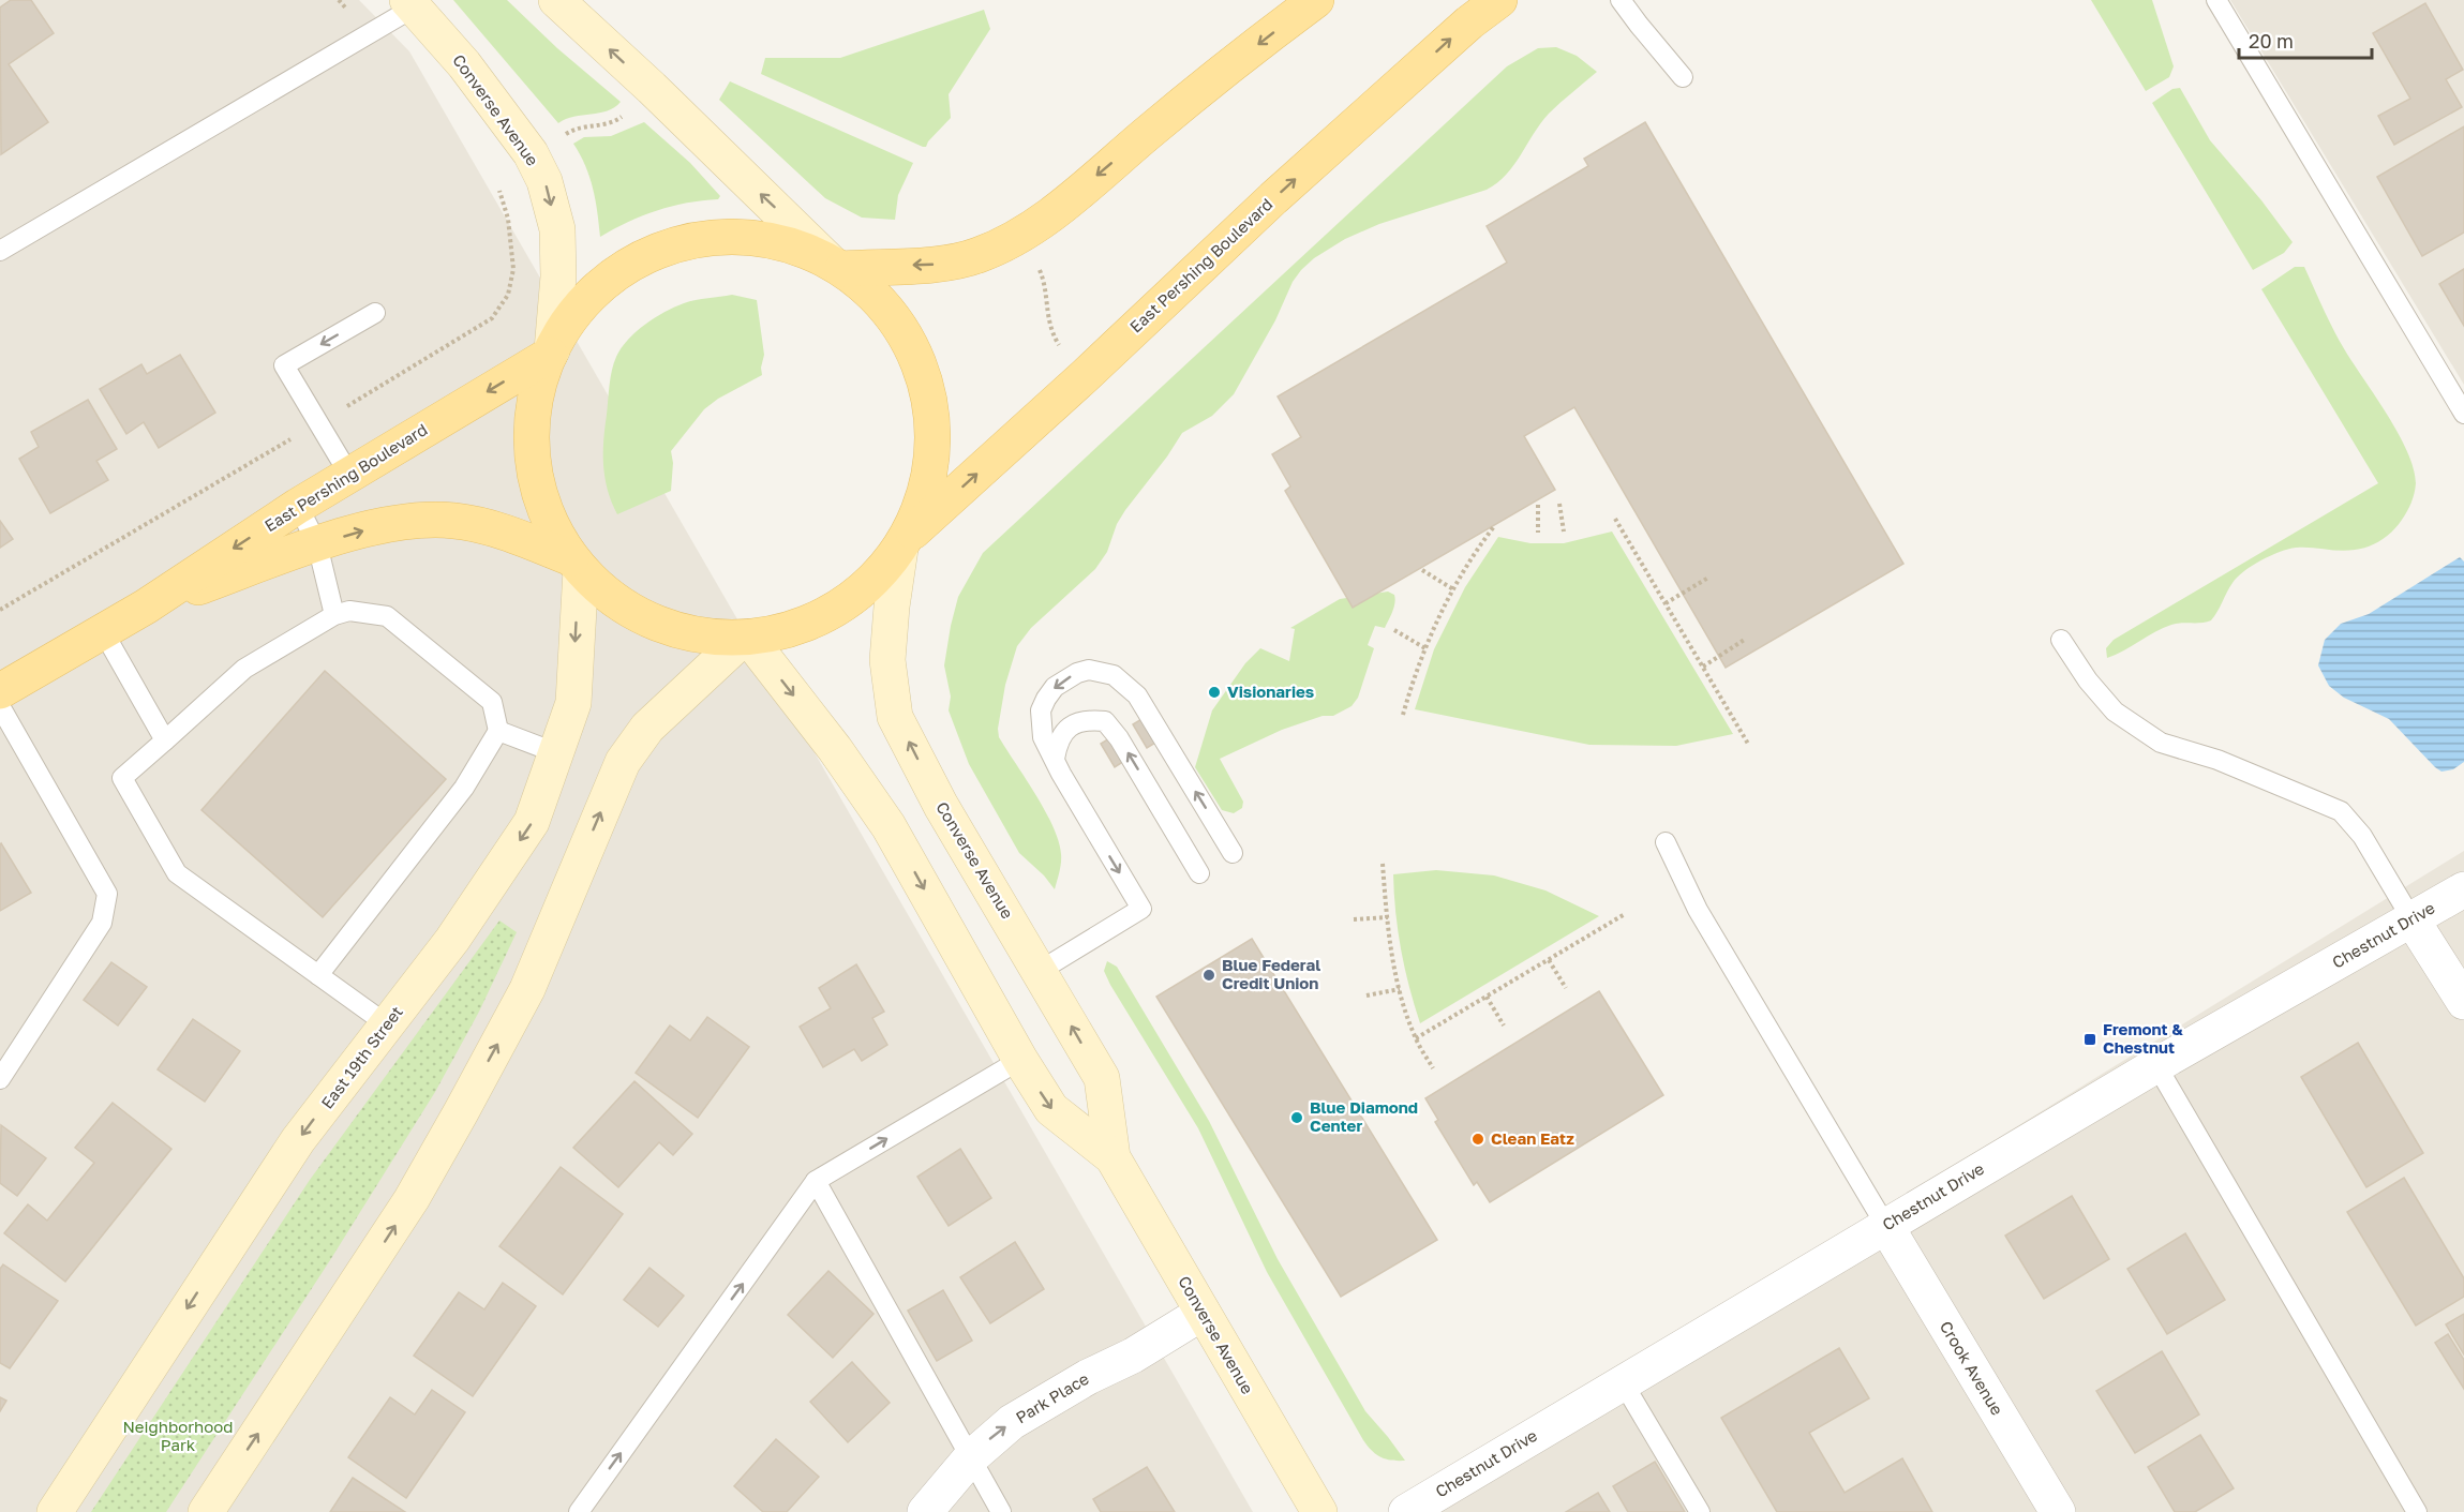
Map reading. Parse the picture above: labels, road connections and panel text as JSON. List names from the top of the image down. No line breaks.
{"streets":{"main road":["Converse Avenue","East Pershing Boulevard","East 19th Street"],"street":["Chestnut Drive","Crook Avenue","Park Place"]},"crossings":[["Converse Avenue","East Pershing Boulevard"],["Converse Avenue","Park Place"],["East Pershing Boulevard","East 19th Street"],["Chestnut Drive","Crook Avenue"]],"one_way":["Park Place"],"parks":["Neighborhood Park"],"places":{"other":["Visionaries","Blue Federal Credit Union","Blue Diamond Center","Clean Eatz"],"transit":["Fremont & Chestnut"]},"scale_bar":"20 m"}
